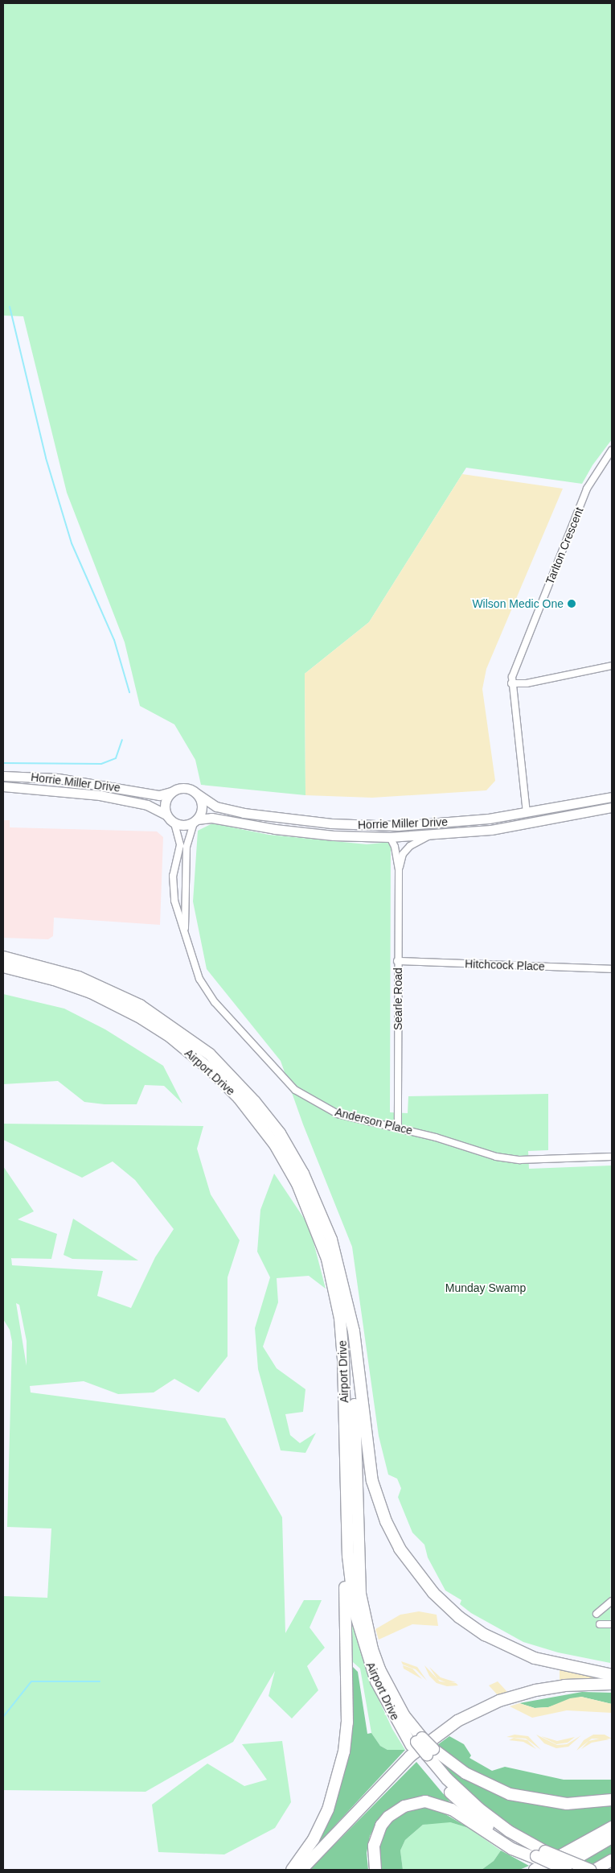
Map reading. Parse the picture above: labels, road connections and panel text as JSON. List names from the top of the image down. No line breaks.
{"streets":{"highway":["Airport Drive"],"main road":["Horrie Miller Drive"],"street":["Tarlton Crescent","Hitchcock Place","Searle Road","Anderson Place"]},"crossings":[["Tarlton Crescent","Horrie Miller Drive"],["Horrie Miller Drive","Searle Road"],["Horrie Miller Drive","Anderson Place"],["Hitchcock Place","Searle Road"],["Searle Road","Anderson Place"]],"parks":["Munday Swamp"],"places":["Wilson Medic One"]}
